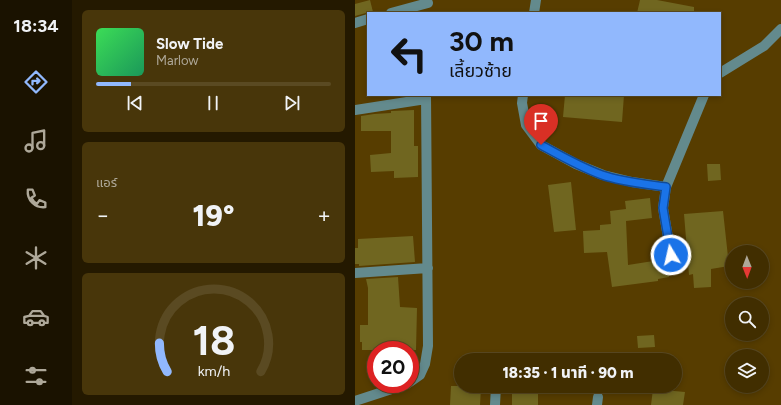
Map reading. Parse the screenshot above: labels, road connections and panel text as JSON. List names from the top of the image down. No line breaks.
{"north":"bottom","page":{"tabs":"18:34","turn":["30 m","เลี้ยวซ้าย"],"song":["Slow Tide","Marlow"],"tile":"แอร์","heat":["−","19°","+"],"limit":"20","trip":"18:35 · 1 นาที · 90 m","gauge":["18","km/h"]}}
